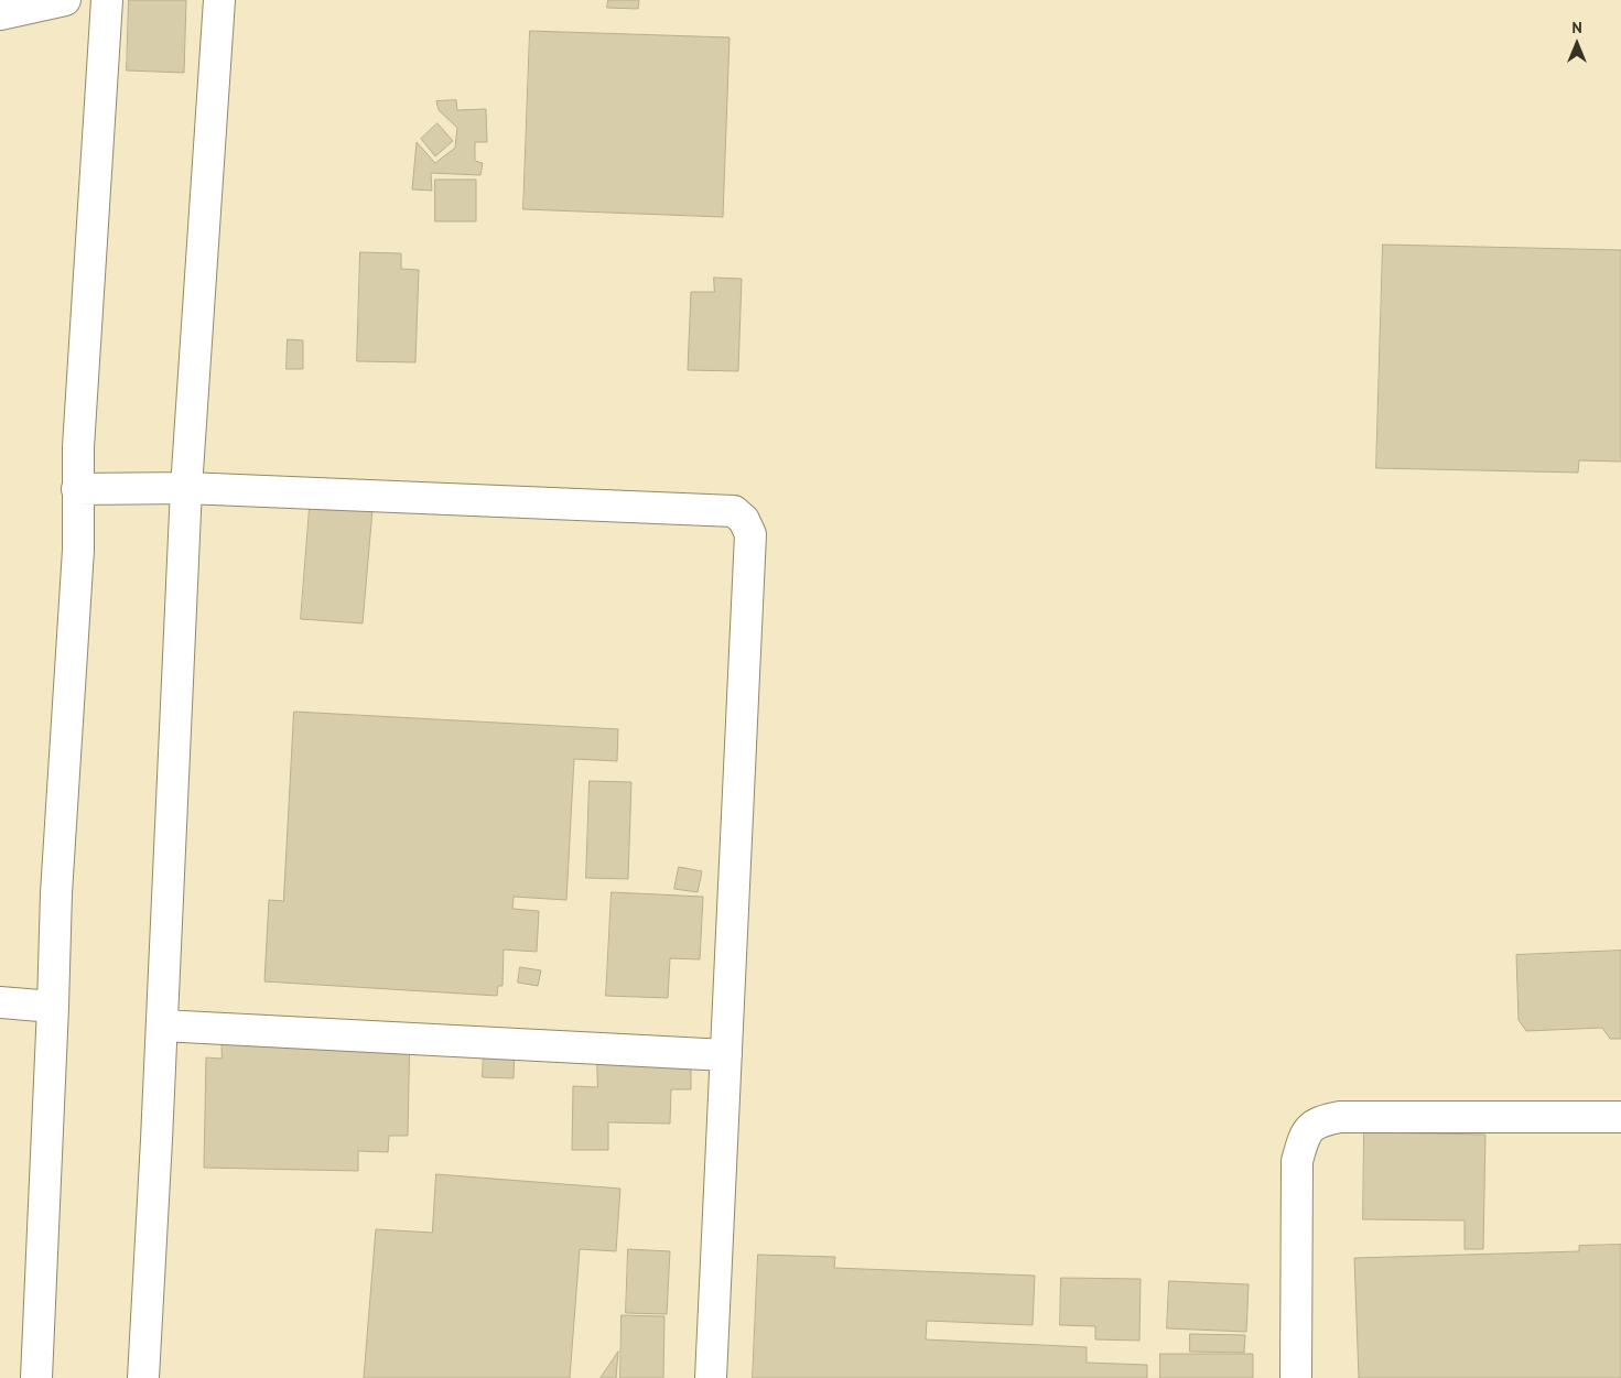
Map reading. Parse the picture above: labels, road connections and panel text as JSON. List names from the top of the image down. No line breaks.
{"north":"top"}
